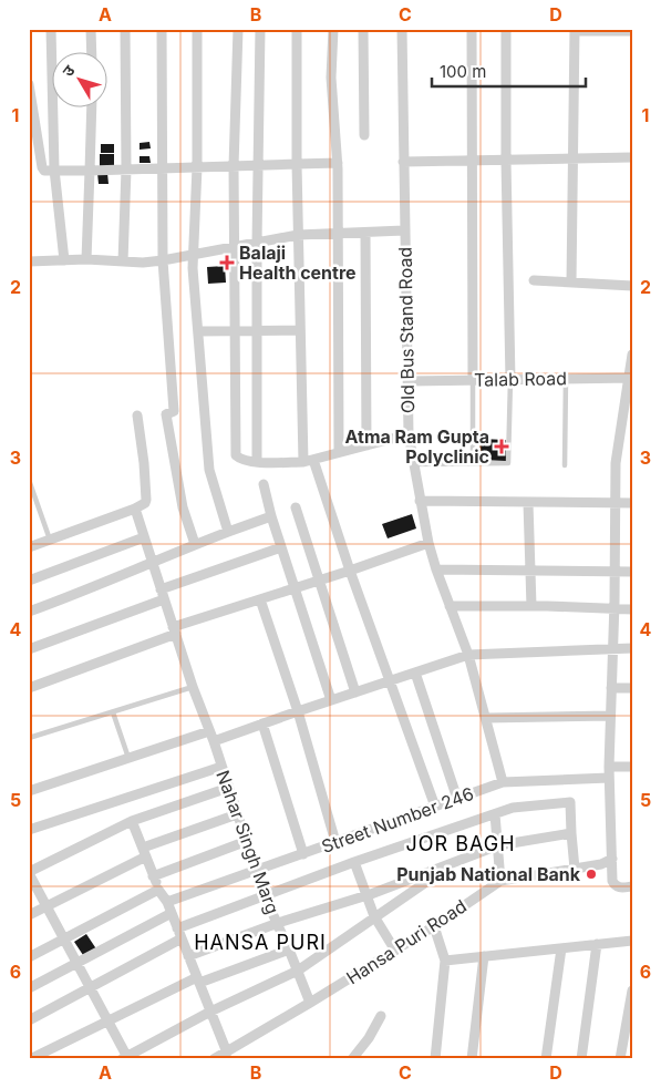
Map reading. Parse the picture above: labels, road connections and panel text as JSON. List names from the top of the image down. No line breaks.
{"streets":{"street":["Old Bus Stand Road","Talab Road","Street Number 246","Nahar Singh Marg","Hansa Puri Road"]},"crossings":[["Old Bus Stand Road","Talab Road"],["Street Number 246","Nahar Singh Marg"],["Nahar Singh Marg","Hansa Puri Road"]],"districts":["JOR BAGH","HANSA PURI"],"places":{"health":["Balaji Health centre","Atma Ram Gupta Polyclinic"],"other":["Punjab National Bank"]},"scale_bar":"100 m","north":"top left","grid":{"columns":["A","B","C","D"],"rows":["1","2","3","4","5","6"]}}
